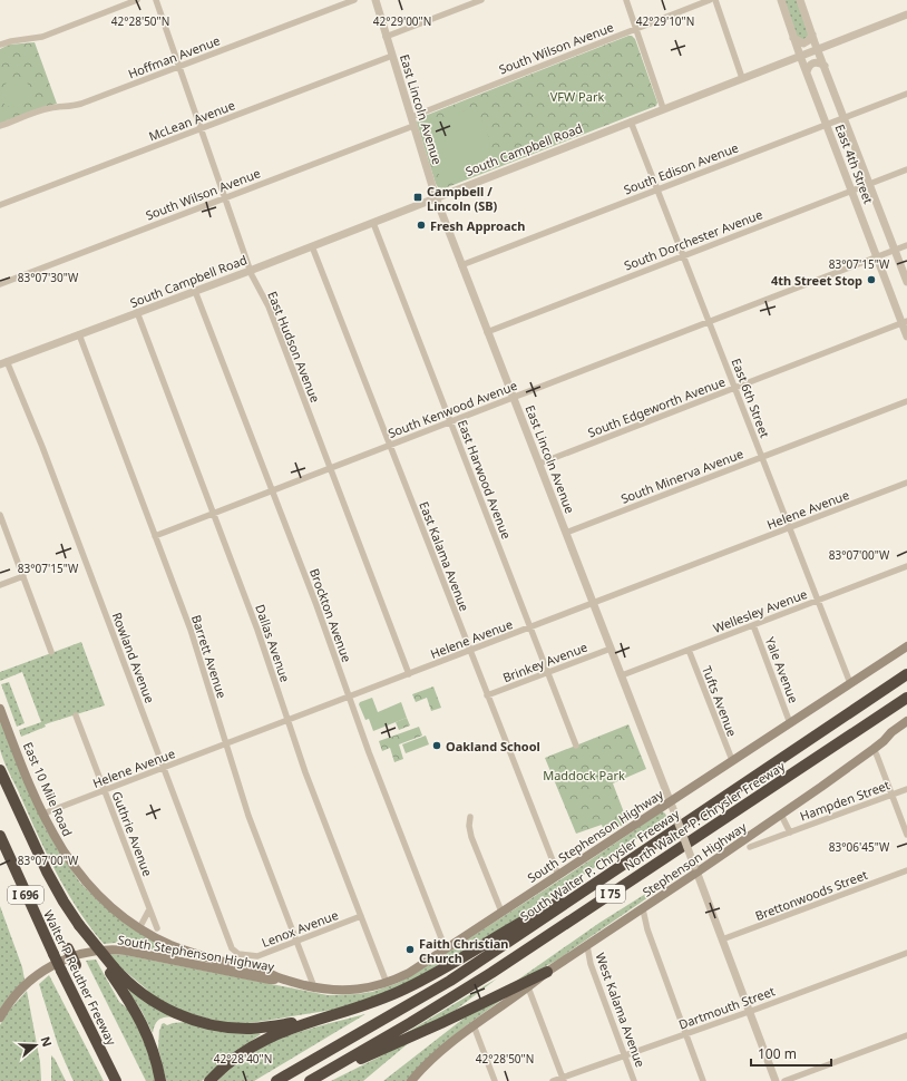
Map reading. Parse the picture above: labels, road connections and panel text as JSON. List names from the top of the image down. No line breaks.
{"streets":{"highway":["North Walter P. Chrysler Freeway","South Walter P. Chrysler Freeway","I 75","I 696","Walter P Reuther Freeway"],"main road":["East 10 Mile Road","South Stephenson Highway","Stephenson Highway"],"street":["South Wilson Avenue","Hoffman Avenue","East Lincoln Avenue","McLean Avenue","South Campbell Road","East 4th Street","South Edison Avenue","South Dorchester Avenue","East Hudson Avenue","East 6th Street","South Edgeworth Avenue","South Kenwood Avenue","South Minerva Avenue","East Harwood Avenue","Helene Avenue","East Kalama Avenue","Wellesley Avenue","Brockton Avenue","Dallas Avenue","Barrett Avenue","Rowland Avenue","Brinkey Avenue","Yale Avenue","Tufts Avenue","Hampden Street","Guthrie Avenue","Brettonwoods Street","Lenox Avenue","Dartmouth Street","West Kalama Avenue"]},"crossings":[["South Wilson Avenue","East Lincoln Avenue"],["South Wilson Avenue","East Hudson Avenue"],["Hoffman Avenue","East Hudson Avenue"],["East Lincoln Avenue","McLean Avenue"],["East Lincoln Avenue","South Campbell Road"],["East Lincoln Avenue","South Edison Avenue"],["East Lincoln Avenue","South Dorchester Avenue"],["East Lincoln Avenue","South Edgeworth Avenue"],["East Lincoln Avenue","South Kenwood Avenue"],["East Lincoln Avenue","South Minerva Avenue"],["East Lincoln Avenue","Helene Avenue"],["East Lincoln Avenue","Wellesley Avenue"],["East Lincoln Avenue","Brinkey Avenue"],["East Lincoln Avenue","South Stephenson Highway"],["East Lincoln Avenue","Stephenson Highway"],["East Lincoln Avenue","Brettonwoods Street"],["East Lincoln Avenue","Dartmouth Street"],["McLean Avenue","East Hudson Avenue"],["South Campbell Road","East 4th Street"],["South Campbell Road","East Hudson Avenue"],["South Campbell Road","East 6th Street"],["South Campbell Road","East Harwood Avenue"],["South Campbell Road","East Kalama Avenue"],["South Campbell Road","Brockton Avenue"],["South Campbell Road","Dallas Avenue"],["South Campbell Road","Barrett Avenue"],["South Campbell Road","Rowland Avenue"],["East 4th Street","South Edison Avenue"],["East 4th Street","South Dorchester Avenue"],["East 4th Street","South Edgeworth Avenue"],["East 4th Street","South Kenwood Avenue"],["South Edison Avenue","East 6th Street"],["South Dorchester Avenue","East 6th Street"],["East Hudson Avenue","South Kenwood Avenue"],["East Hudson Avenue","Helene Avenue"],["East 6th Street","South Edgeworth Avenue"],["East 6th Street","South Kenwood Avenue"],["East 6th Street","South Minerva Avenue"],["East 6th Street","Helene Avenue"],["East 6th Street","Wellesley Avenue"],["East 6th Street","South Stephenson Highway"],["South Kenwood Avenue","East Harwood Avenue"],["South Kenwood Avenue","East Kalama Avenue"],["South Kenwood Avenue","Brockton Avenue"],["South Kenwood Avenue","Dallas Avenue"],["South Kenwood Avenue","Barrett Avenue"],["East Harwood Avenue","Helene Avenue"],["East Harwood Avenue","Brinkey Avenue"],["Helene Avenue","East Kalama Avenue"],["Helene Avenue","Brockton Avenue"],["Helene Avenue","Dallas Avenue"],["Helene Avenue","Barrett Avenue"],["Helene Avenue","Rowland Avenue"],["Helene Avenue","East 10 Mile Road"],["Helene Avenue","Guthrie Avenue"],["East Kalama Avenue","Brinkey Avenue"],["East Kalama Avenue","South Stephenson Highway"],["Wellesley Avenue","Yale Avenue"],["Wellesley Avenue","Tufts Avenue"],["Brockton Avenue","South Stephenson Highway"],["Dallas Avenue","South Stephenson Highway"],["Dallas Avenue","Lenox Avenue"],["Barrett Avenue","South Stephenson Highway"],["Barrett Avenue","Lenox Avenue"],["Rowland Avenue","Lenox Avenue"],["Yale Avenue","South Stephenson Highway"],["Tufts Avenue","South Stephenson Highway"],["East 10 Mile Road","South Stephenson Highway"],["Hampden Street","Stephenson Highway"],["Stephenson Highway","West Kalama Avenue"],["Dartmouth Street","West Kalama Avenue"]],"parks":["VFW Park","Maddock Park"],"places":{"transit":["Campbell / Lincoln (SB)"],"other":["Fresh Approach","4th Street Stop","Oakland School","Faith Christian Church"]},"scale_bar":"100 m","north":"right","coordinates":["42°28'50\"N","42°29'00\"N","42°29'10\"N","83°07'15\"W","83°07'30\"W","83°07'00\"W","83°06'45\"W","42°28'40\"N"]}
